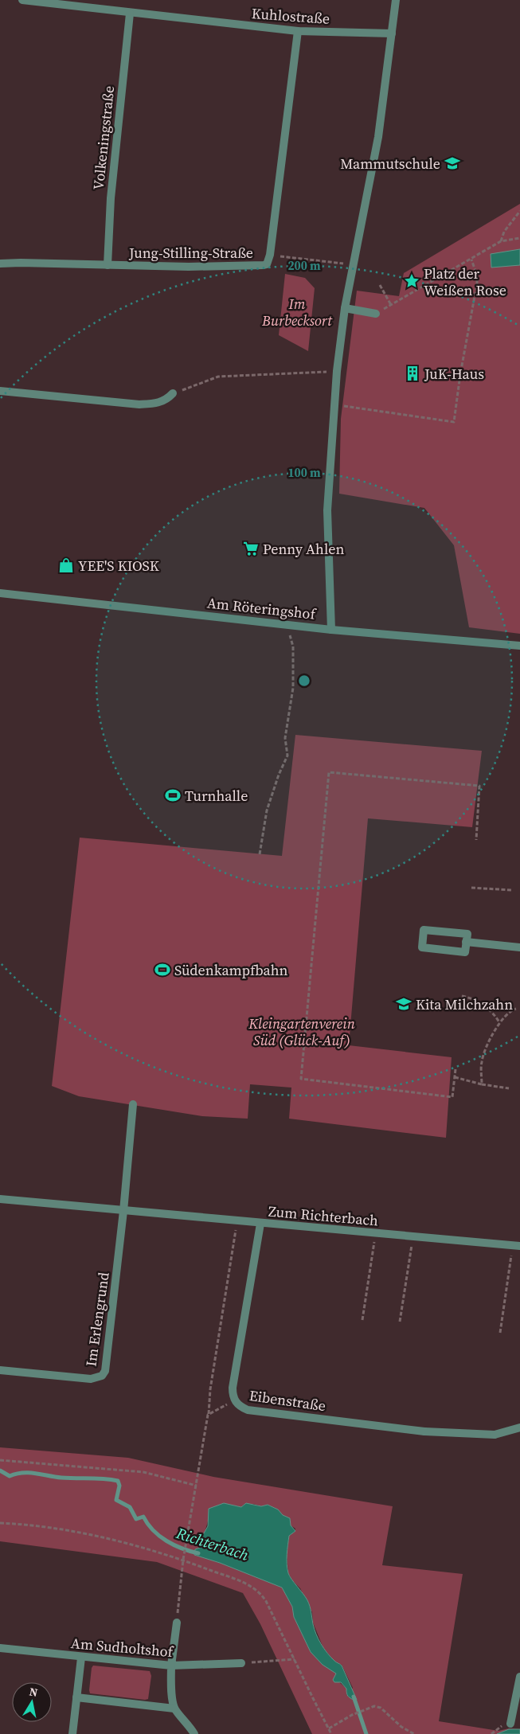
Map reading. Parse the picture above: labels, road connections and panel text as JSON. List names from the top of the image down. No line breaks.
{"streets":{"street":["Kuhlostraße","Volkeningstraße","Jung-Stilling-Straße","Am Röteringshof","Zum Richterbach","Im Erlengrund","Eibenstraße","Am Sudholtshof"]},"crossings":[["Kuhlostraße","Volkeningstraße"],["Kuhlostraße","Jung-Stilling-Straße"],["Volkeningstraße","Jung-Stilling-Straße"],["Zum Richterbach","Im Erlengrund"],["Zum Richterbach","Eibenstraße"]],"water":["Richterbach"],"parks":["Im Burbecksort","Kleingartenverein Süd (Glück-Auf)"],"places":{"school or university":["Mammutschule","Kita Milchzahn"],"place":["Platz der Weißen Rose"],"building":["JuK-Haus"],"supermarket":["Penny Ahlen"],"shop":["YEE'S KIOSK"],"sports":["Turnhalle","Südenkampfbahn"]},"north":"top","rings":["200 m","100 m"]}
